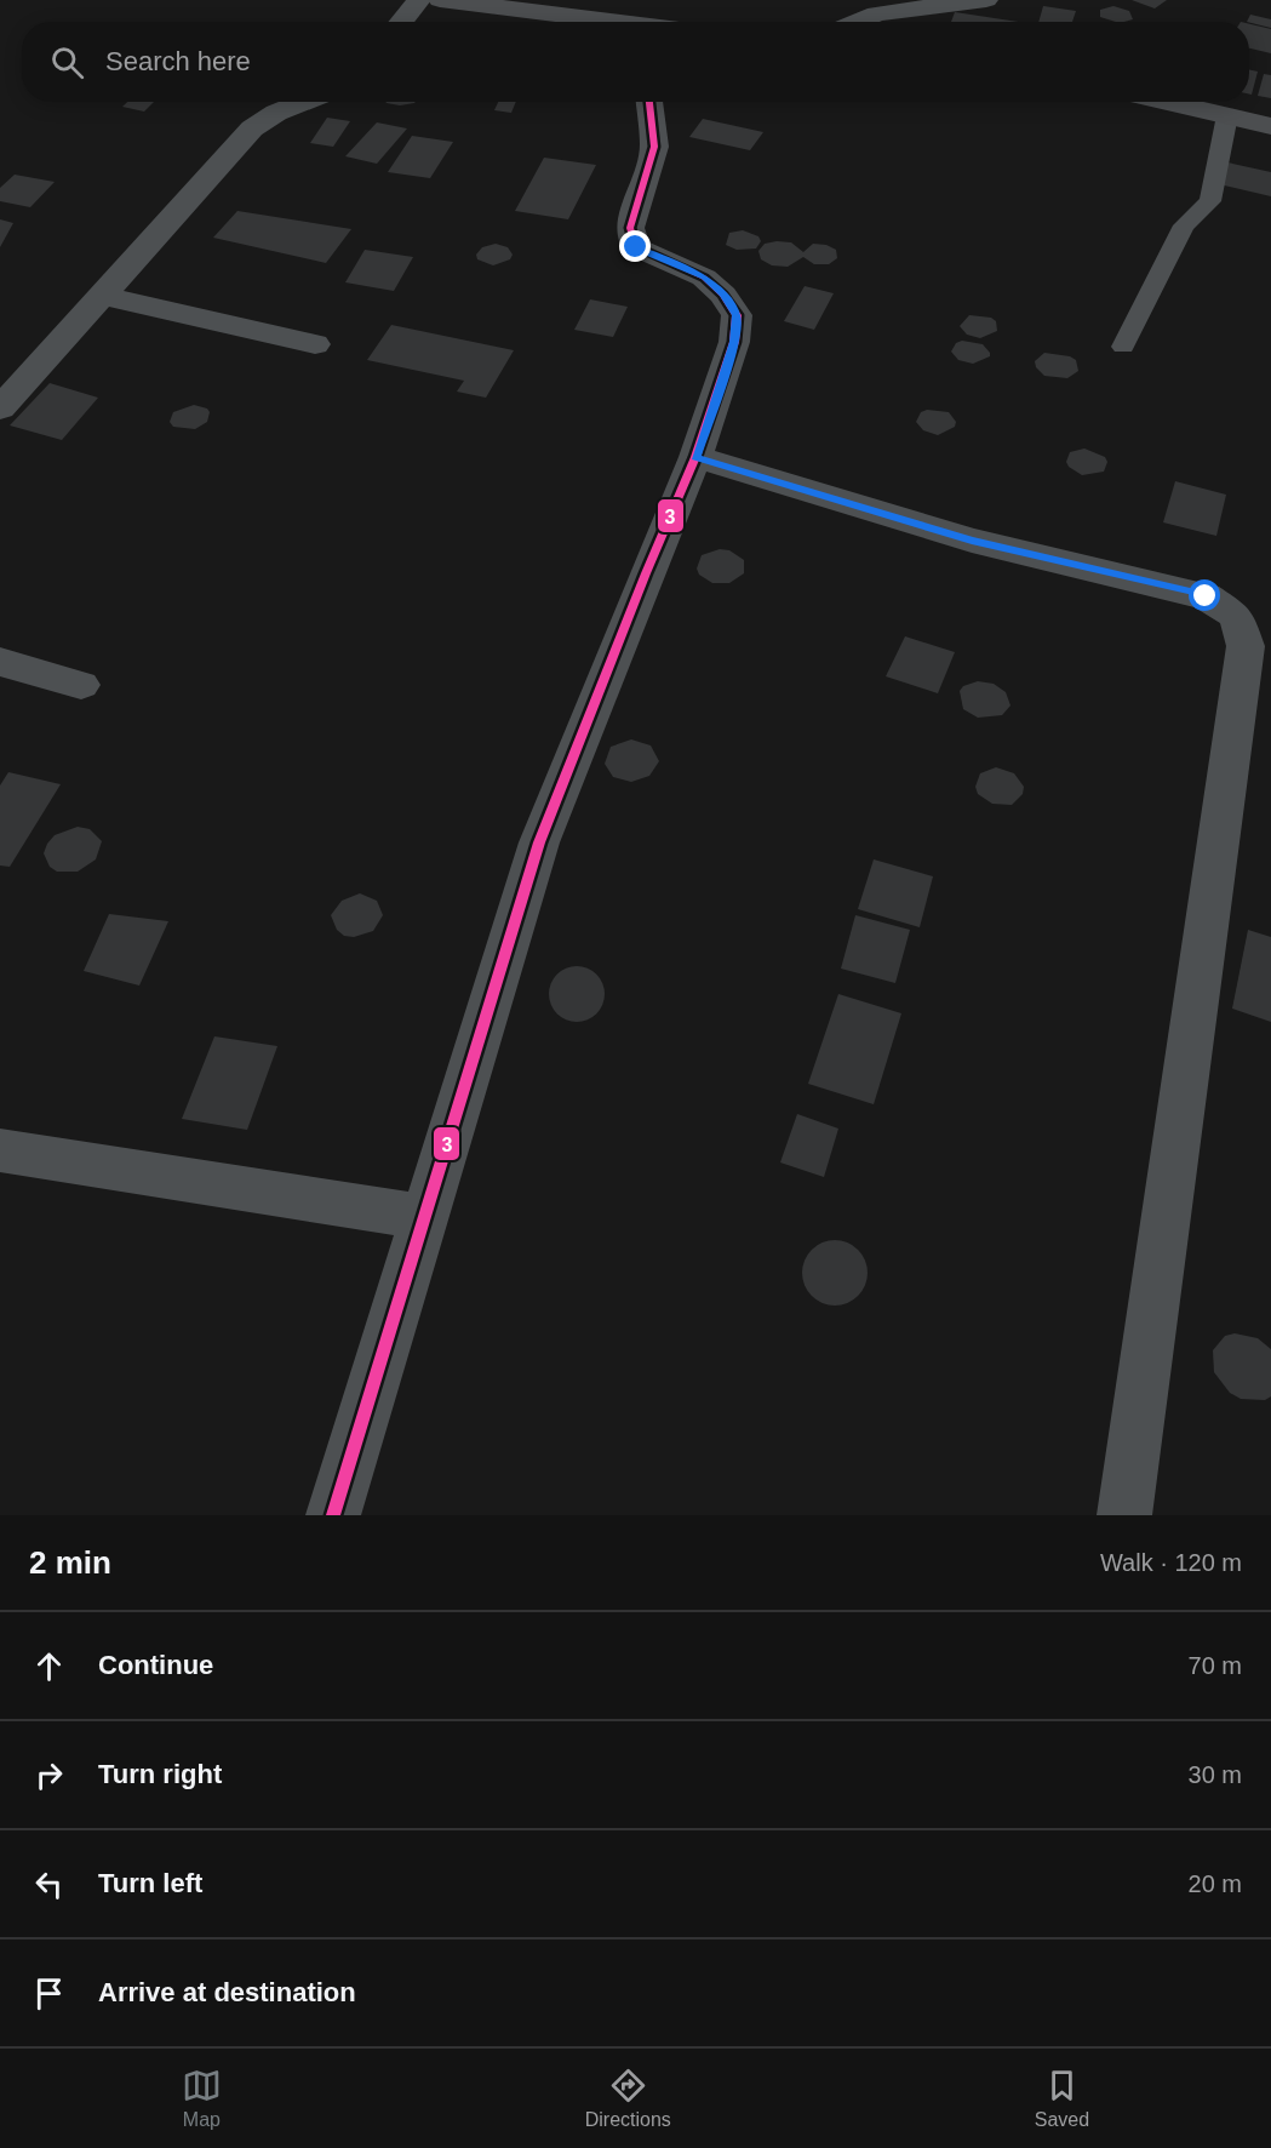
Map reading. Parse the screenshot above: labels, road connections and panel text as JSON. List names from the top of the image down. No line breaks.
{"lines":["transit line 3"],"page":{"search":"Search here","heading":["2 min","Walk · 120 m"],"list":[["Continue","70 m"],["Turn right","30 m"],["Turn left","20 m"],"Arrive at destination"],"nav":["Map","Directions","Saved"]}}
